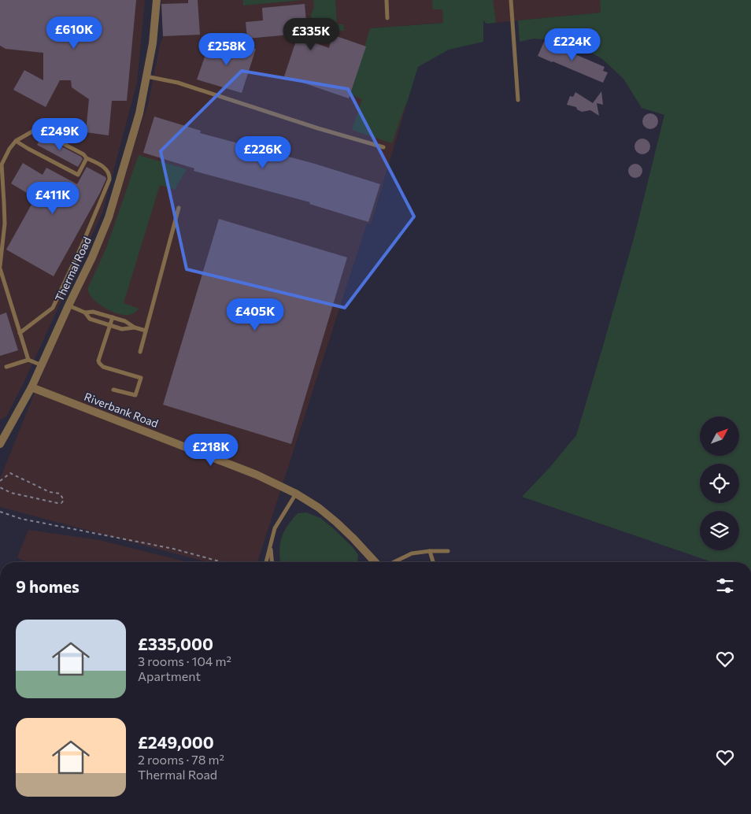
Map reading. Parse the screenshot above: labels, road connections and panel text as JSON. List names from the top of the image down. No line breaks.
{"streets":{"street":["Thermal Road","Riverbank Road"]},"crossings":[["Thermal Road","Riverbank Road"]],"north":"top right","page":{"price":["£610K","£335K","£224K","£258K","£249K","£226K","£411K","£405K","£218K"],"heading":"9 homes","list":[{"name":"£335,000","note":"3 rooms · 104 m² · Apartment"},{"name":"£249,000","note":"2 rooms · 78 m² · Thermal Road"}]}}
